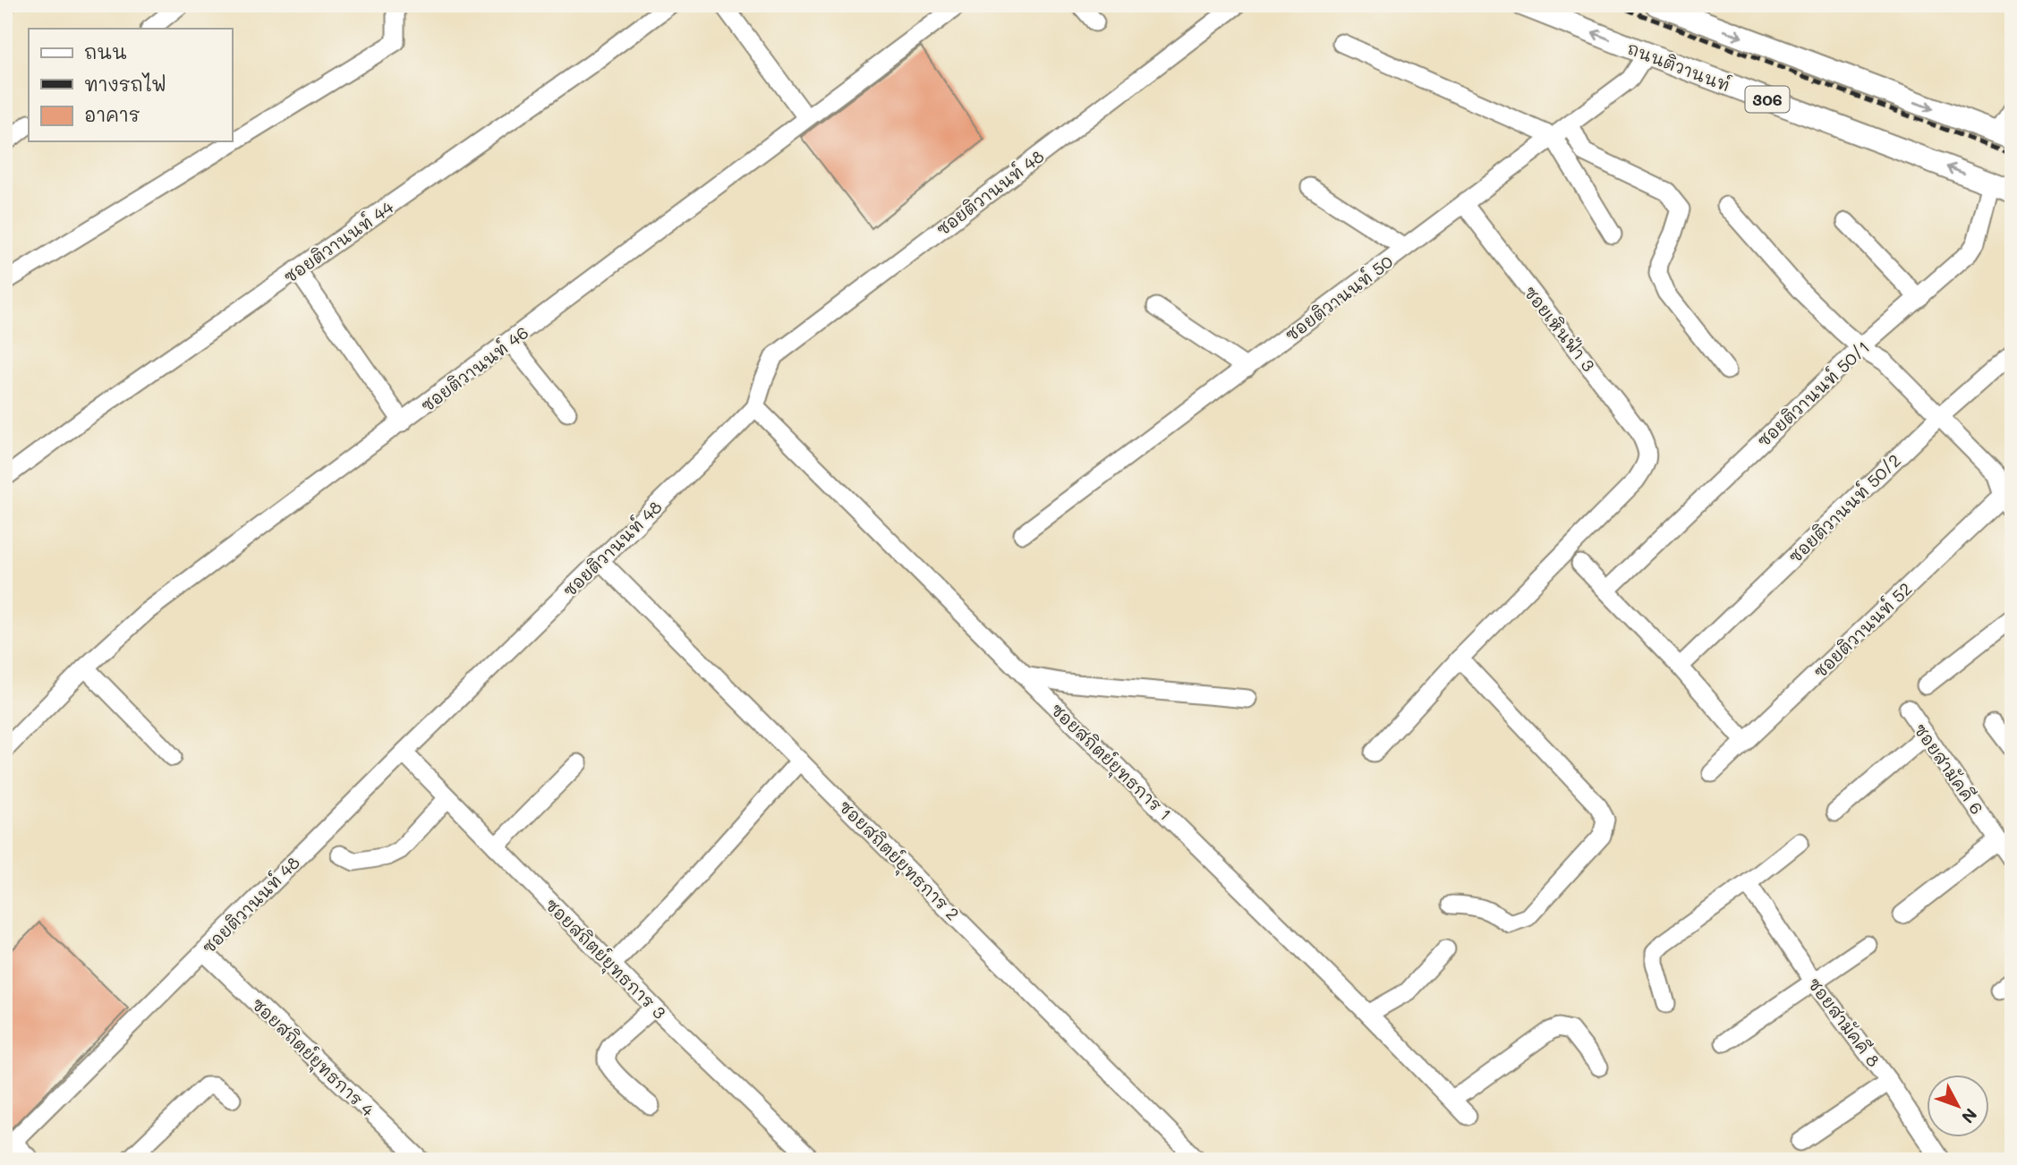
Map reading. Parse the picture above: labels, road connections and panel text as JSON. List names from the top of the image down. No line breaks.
{"streets":{"main road":["ถนนติวานนท์","306"],"street":["ซอยติวานนท์ 48","ซอยติวานนท์ 44","ซอยติวานนท์ 50","ซอยเหินฟ้า 3","ซอยติวานนท์ 46","ซอยติวานนท์ 50/1","ซอยติวานนท์ 50/2","ซอยติวานนท์ 52","ซอยสถิตย์ยุทธการ 1","ซอยสามัคคี 6","ซอยสถิตย์ยุทธการ 2","ซอยสถิตย์ยุทธการ 3","ซอยสามัคคี 8","ซอยสถิตย์ยุทธการ 4"]},"crossings":[["ถนนติวานนท์","ซอยติวานนท์ 50"],["ถนนติวานนท์","ซอยติวานนท์ 50/1"],["ซอยติวานนท์ 48","ซอยสถิตย์ยุทธการ 1"],["ซอยติวานนท์ 48","ซอยสถิตย์ยุทธการ 2"],["ซอยติวานนท์ 48","ซอยสถิตย์ยุทธการ 3"],["ซอยติวานนท์ 48","ซอยสถิตย์ยุทธการ 4"],["ซอยติวานนท์ 50","ซอยเหินฟ้า 3"]],"legend":["ถนน","ทางรถไฟ","อาคาร"],"north":"bottom right"}
